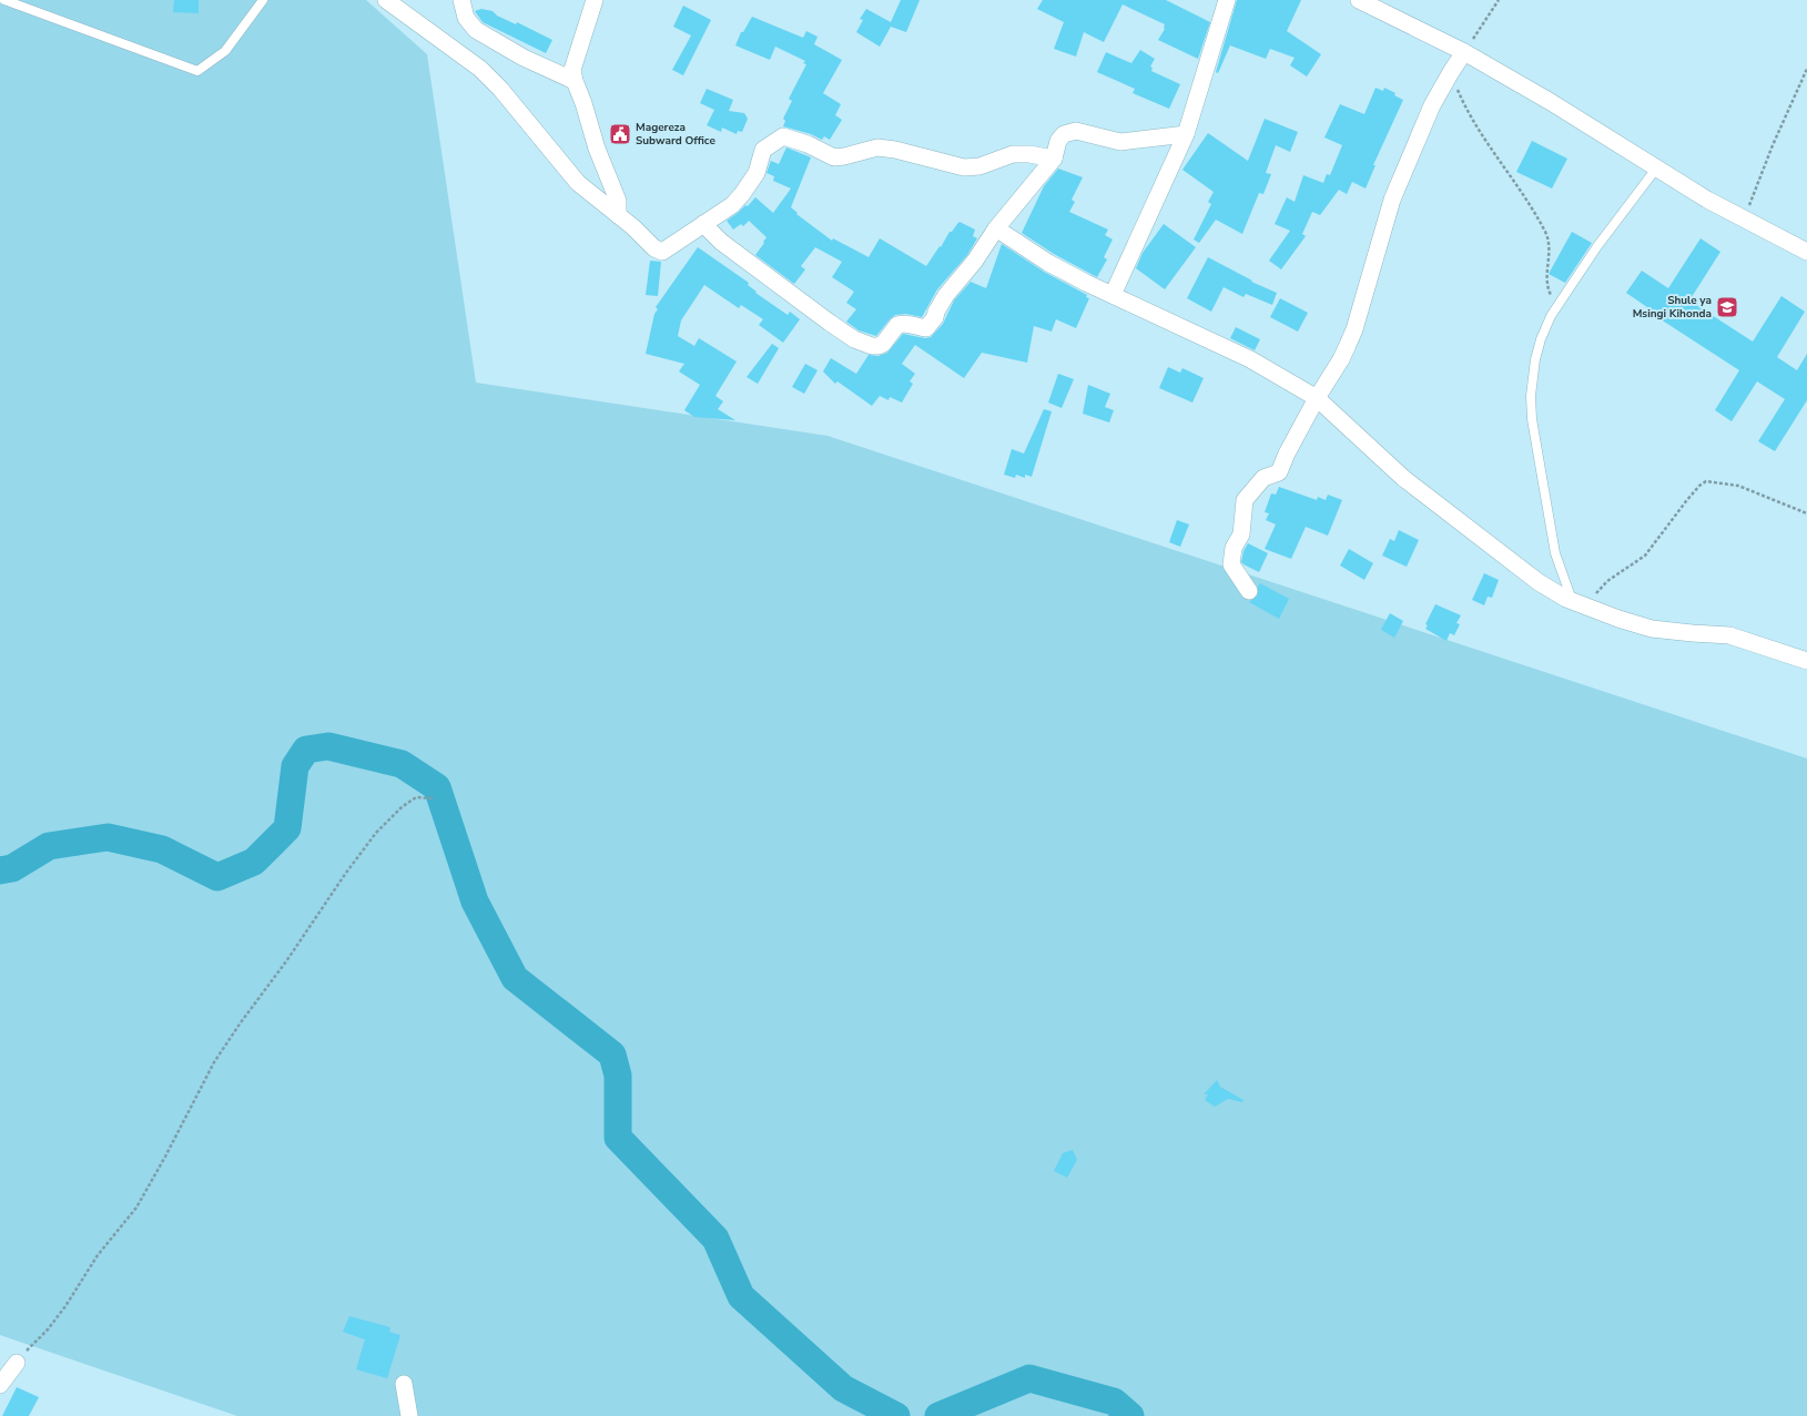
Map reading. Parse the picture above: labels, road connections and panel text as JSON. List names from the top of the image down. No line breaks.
{"places":{"public building":["Magereza Subward Office"],"school or university":["Shule ya Msingi Kihonda"]}}
